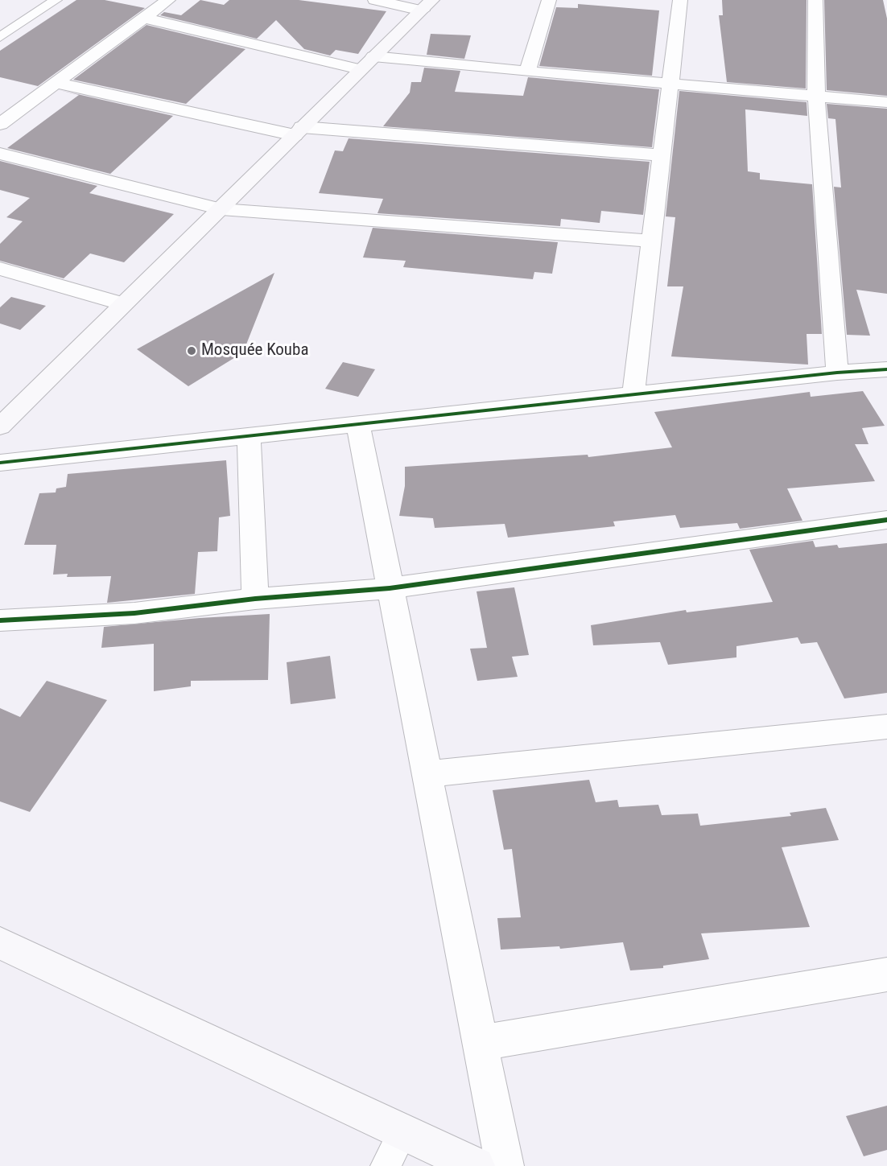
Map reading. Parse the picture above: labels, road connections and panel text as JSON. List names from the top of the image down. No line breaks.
{"places":["Mosquée Kouba"]}
